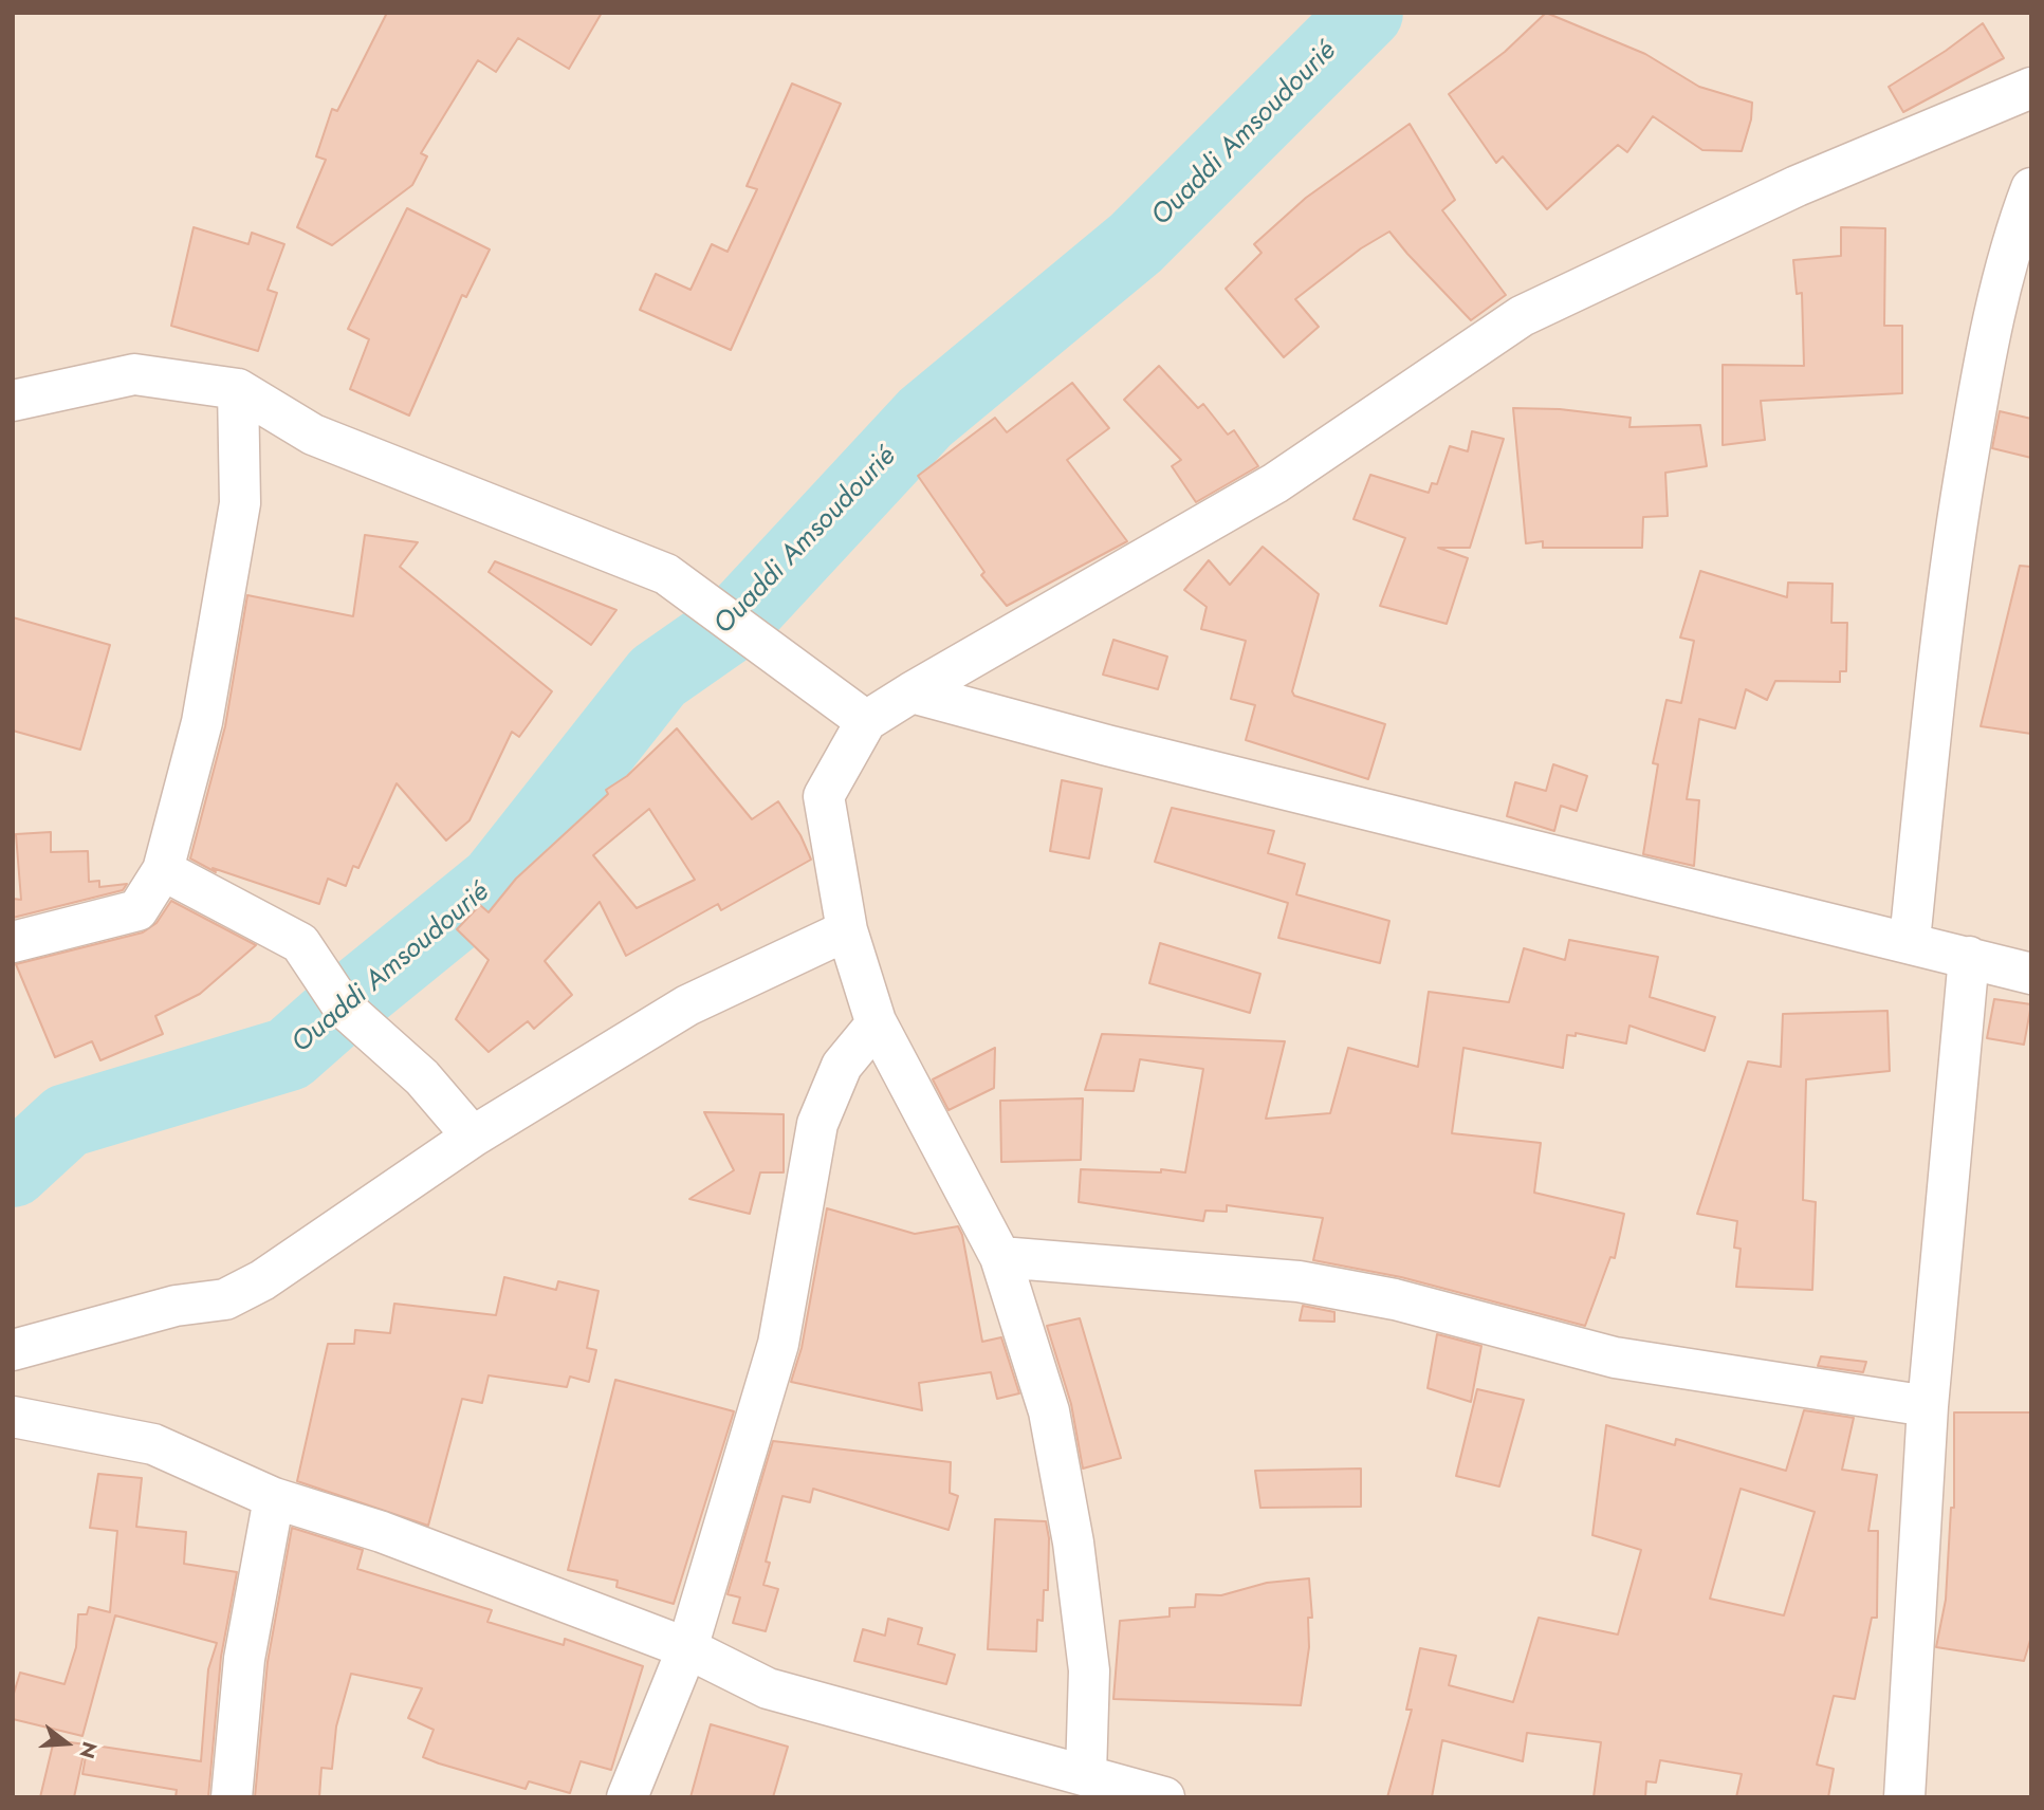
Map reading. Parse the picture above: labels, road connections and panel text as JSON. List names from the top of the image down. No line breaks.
{"water":["Ouaddi Amsoudourié"],"north":"right"}
